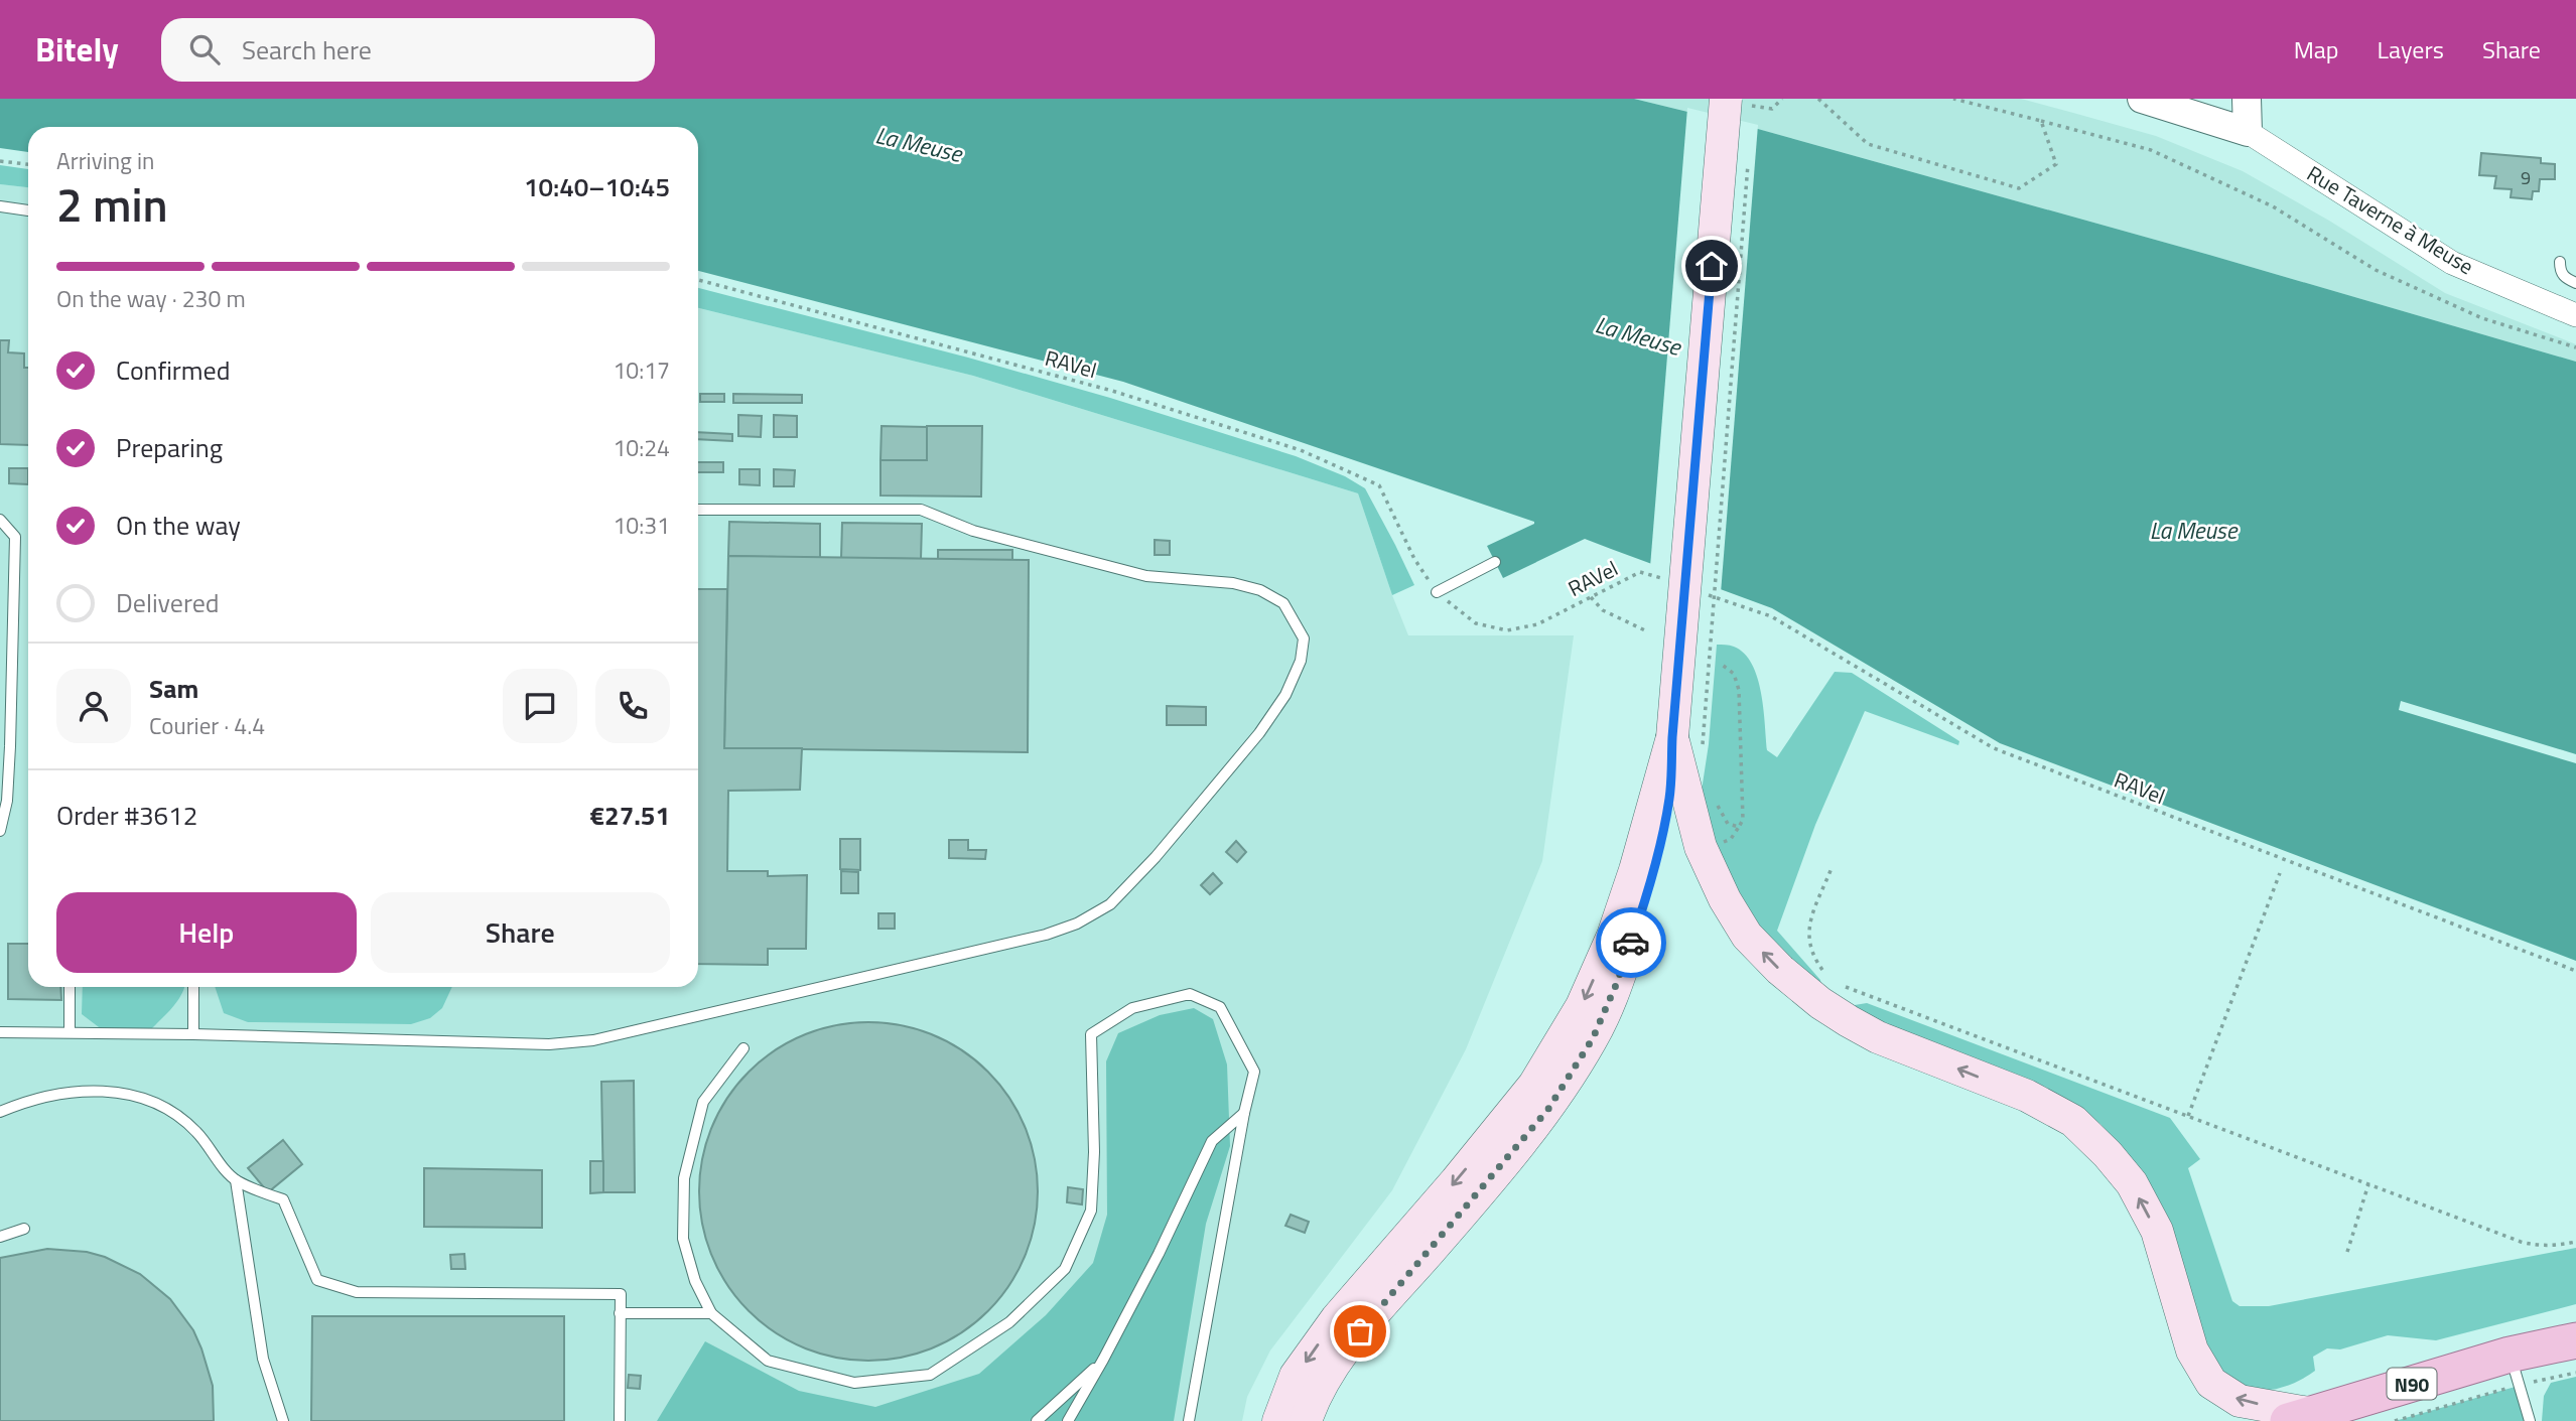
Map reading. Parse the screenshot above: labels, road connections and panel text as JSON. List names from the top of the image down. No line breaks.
{"streets":{"main road":["N90"],"street":["Rue Taverne à Meuse"],"path":["RAVel"]},"water":["La Meuse"],"house_numbers":["9"],"page":{"header":"Bitely","search":"Search here","nav":["Map","Layers","Share"],"heading":["2 min","Arriving in","10:40–10:45"],"panel":["Sam","Courier · 4.4","Order #3612","€27.51"],"bar":"On the way · 230 m","list":[["Confirmed","10:17"],["Preparing","10:24"],["On the way","10:31"],"Delivered"],"buttons":["Help","Share"]}}
